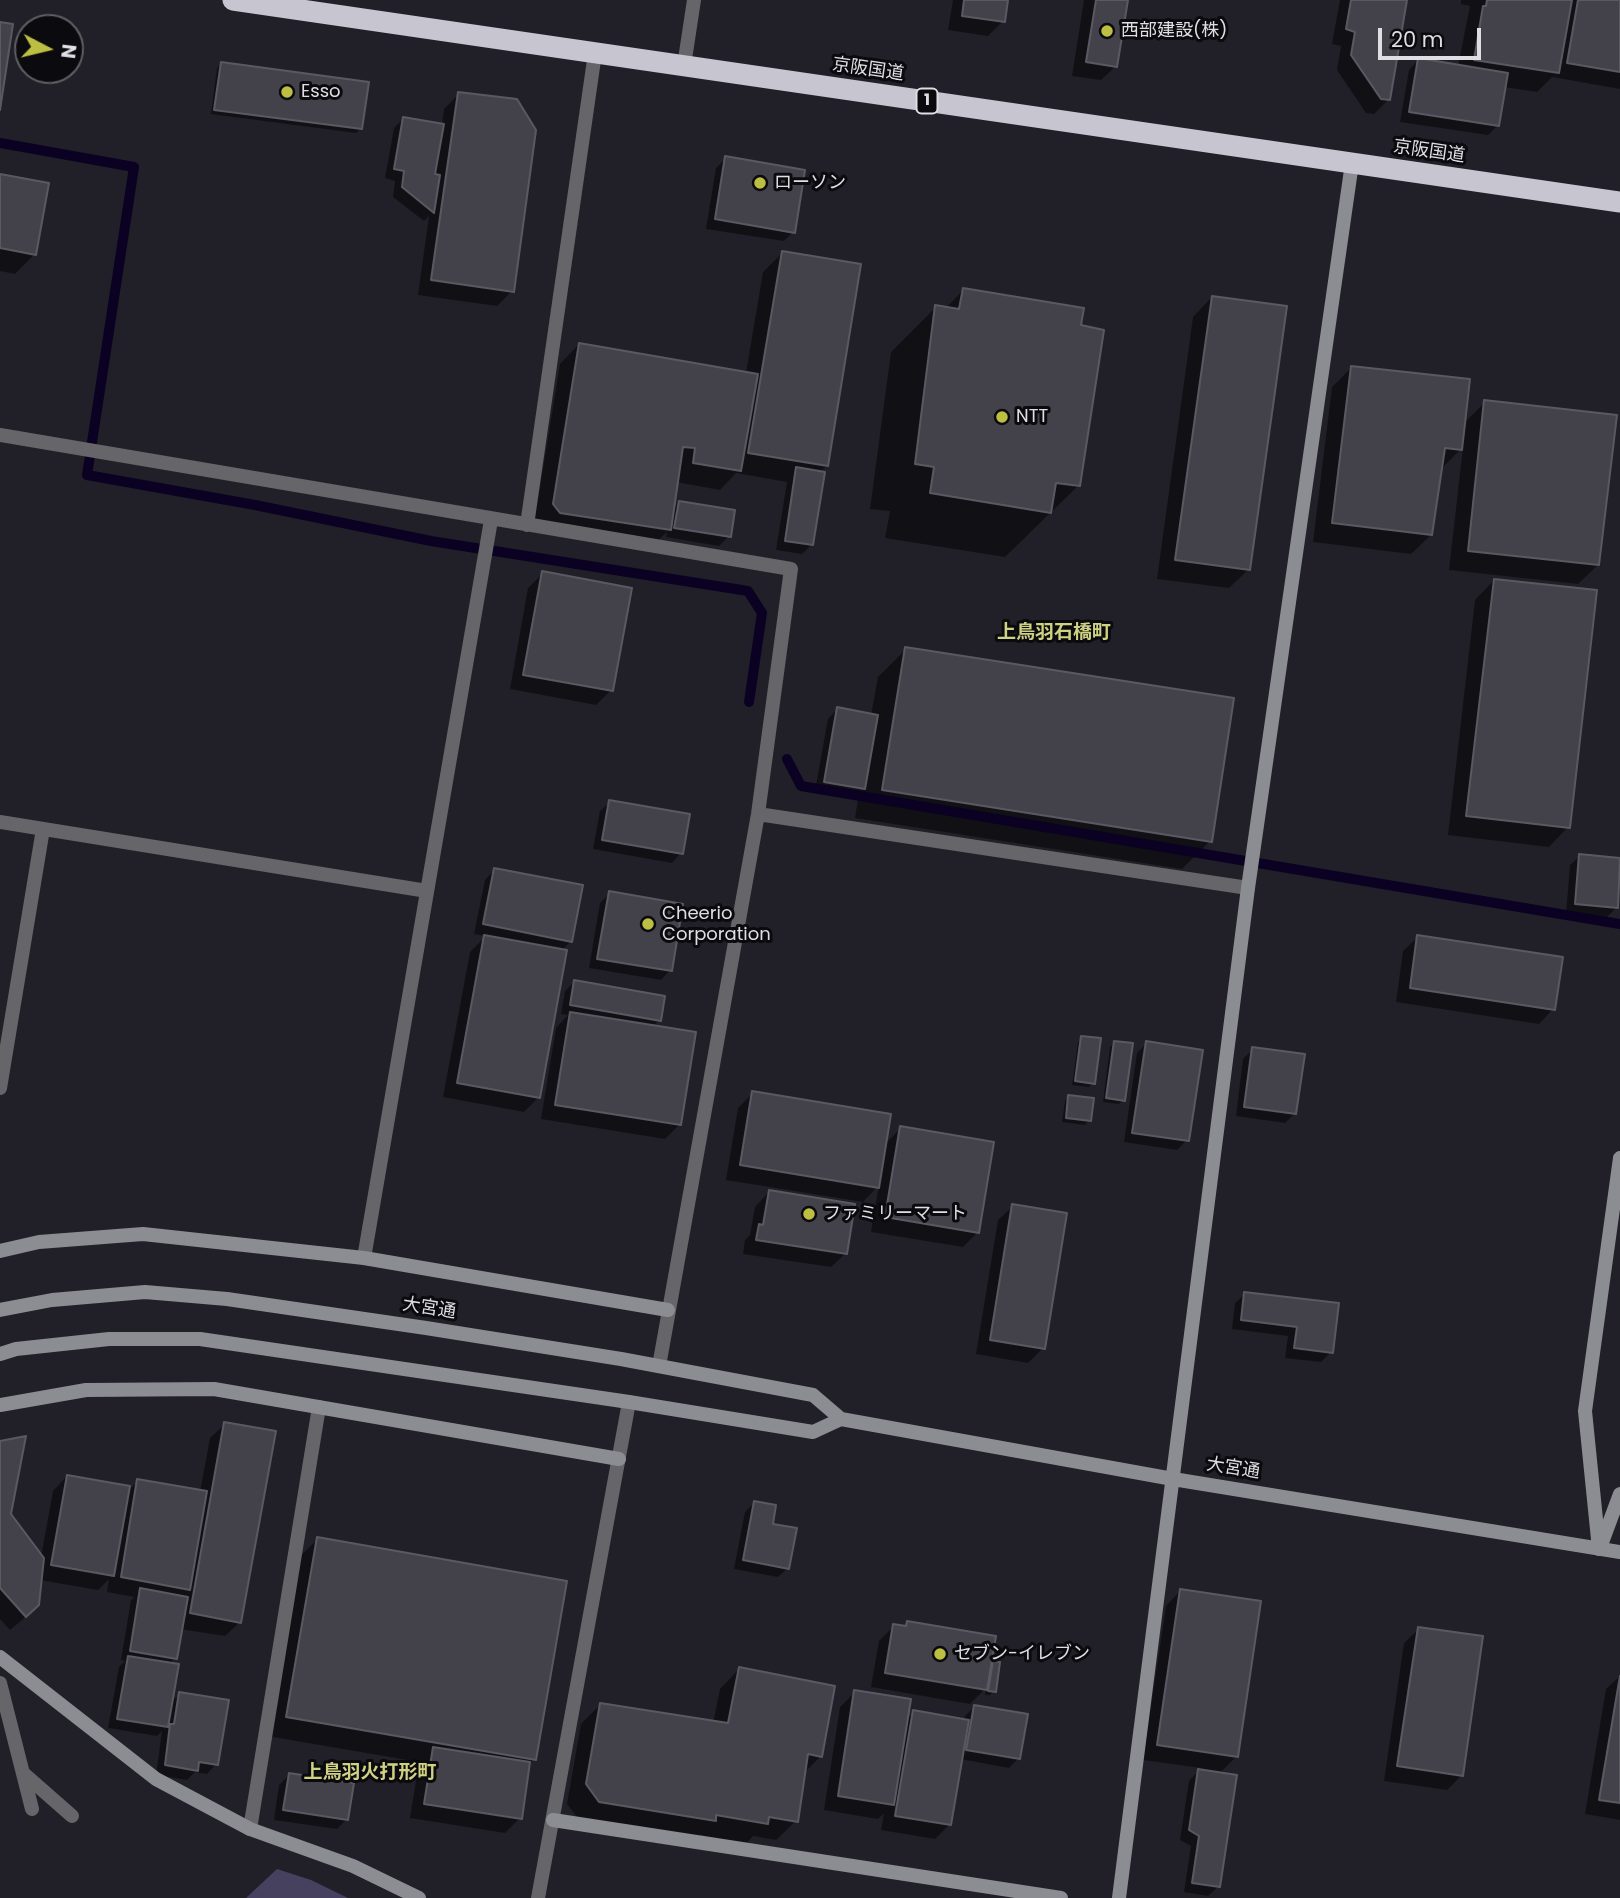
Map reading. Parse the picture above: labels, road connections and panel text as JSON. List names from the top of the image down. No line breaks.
{"streets":{"highway":["京阪国道","1"],"street":["大宮通"]},"districts":["上鳥羽石橋町","上鳥羽火打形町"],"places":["西部建設(株)","Esso","ローソン","NTT","Cheerio Corporation","ファミリーマート","セブン-イレブン"],"scale_bar":"20 m","north":"right"}
